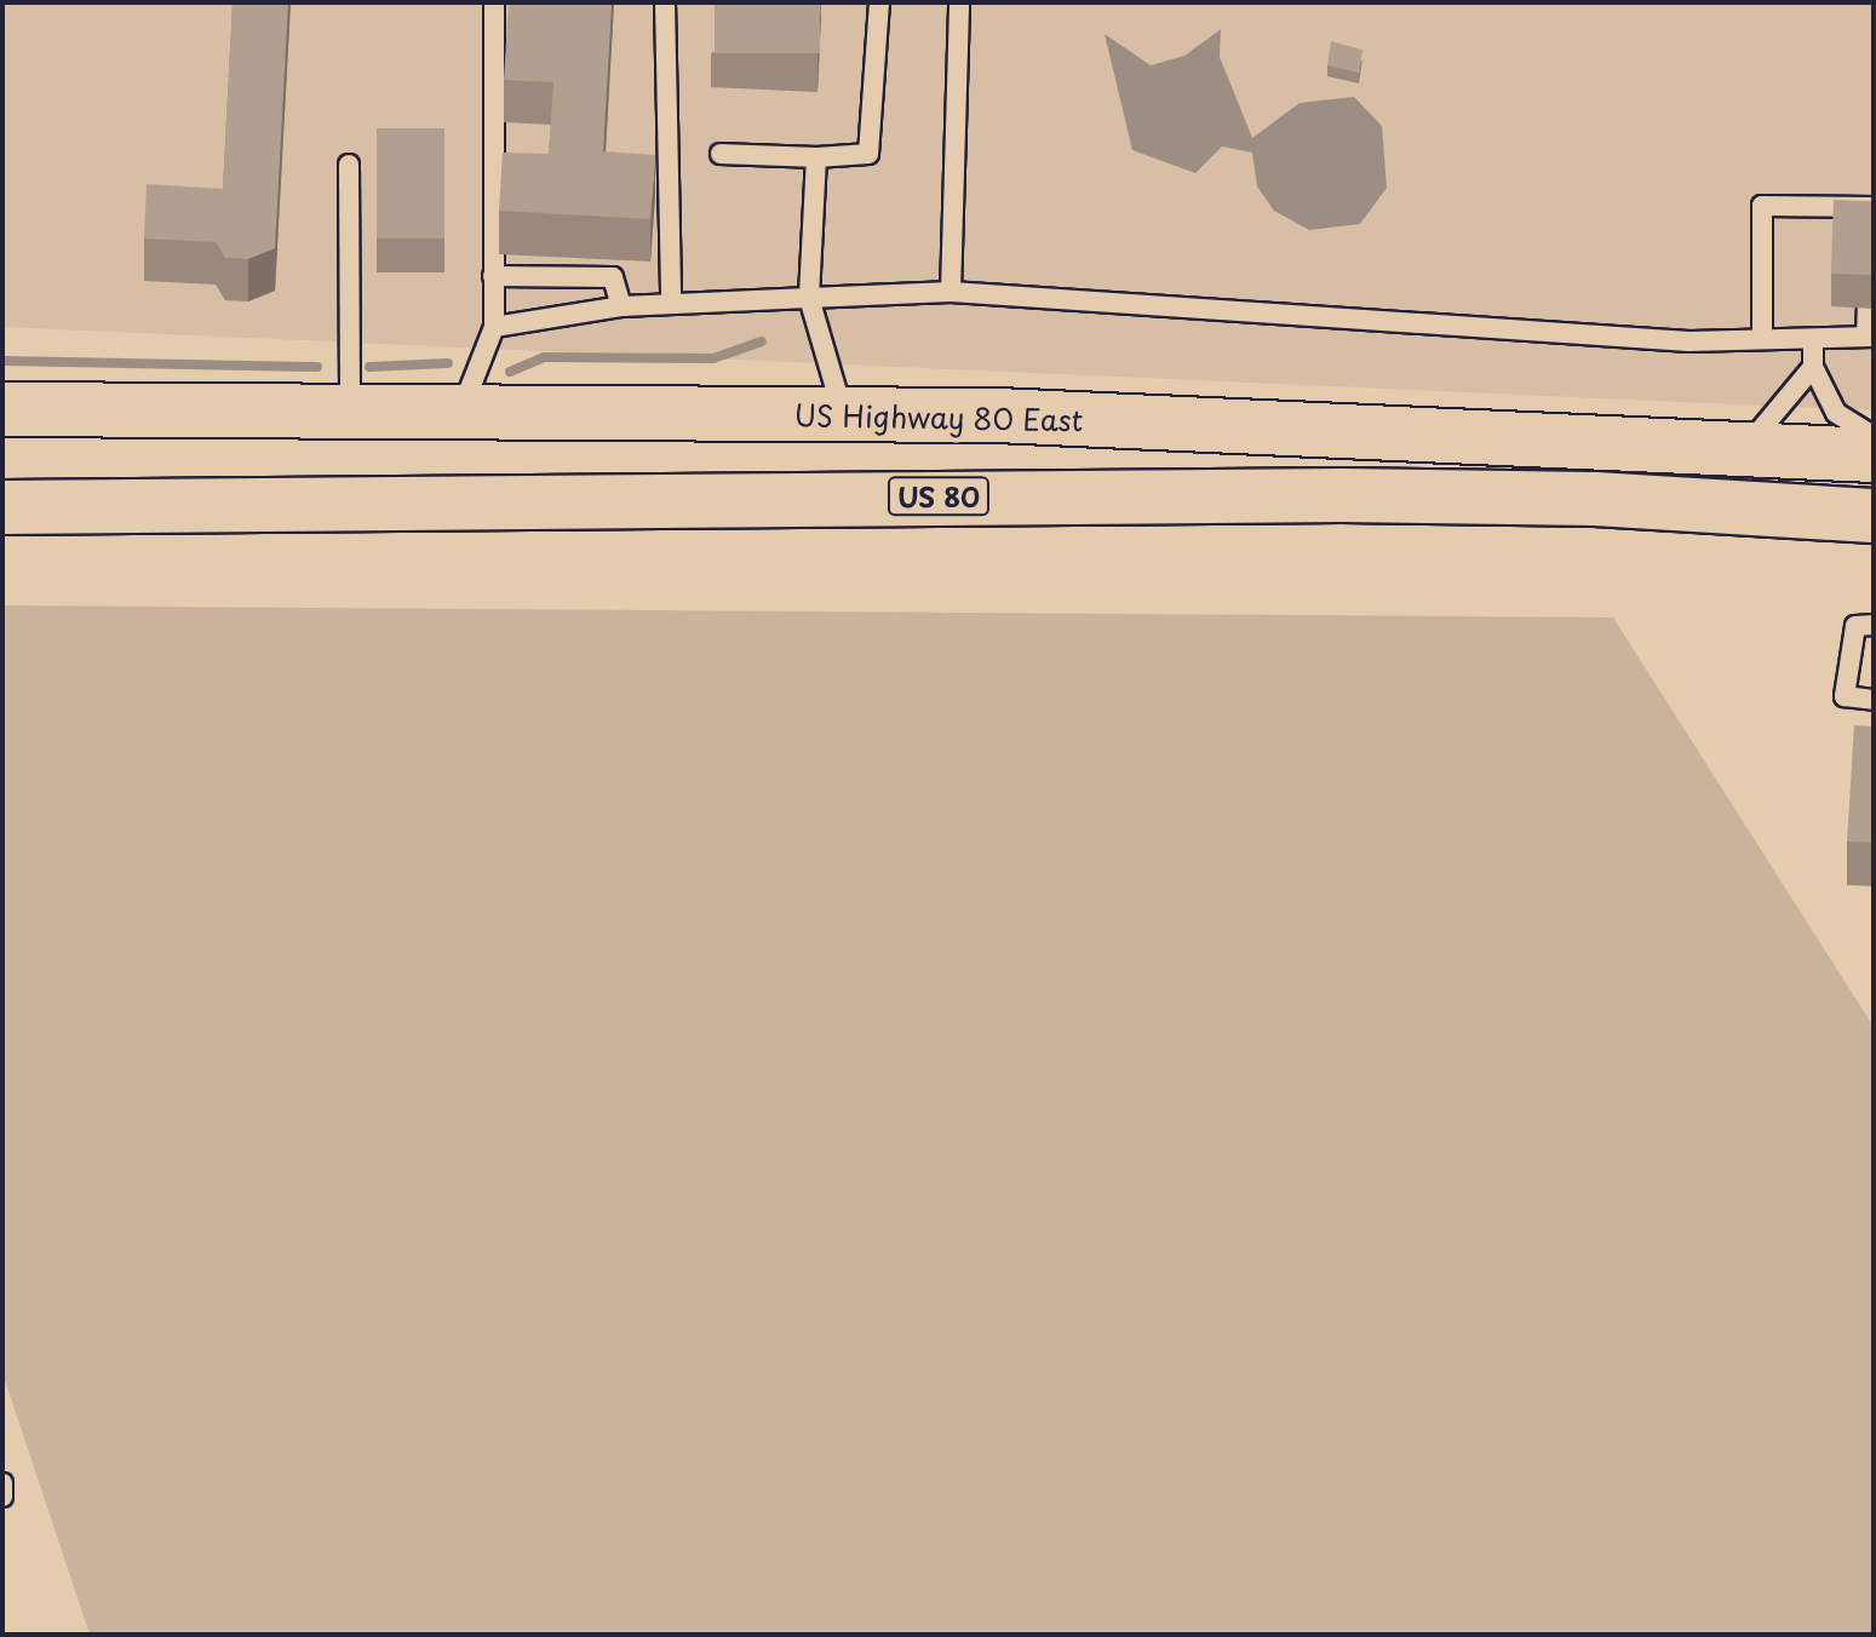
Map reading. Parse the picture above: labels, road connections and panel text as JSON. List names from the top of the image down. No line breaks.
{"streets":{"main road":["US Highway 80 East","US 80"]}}
